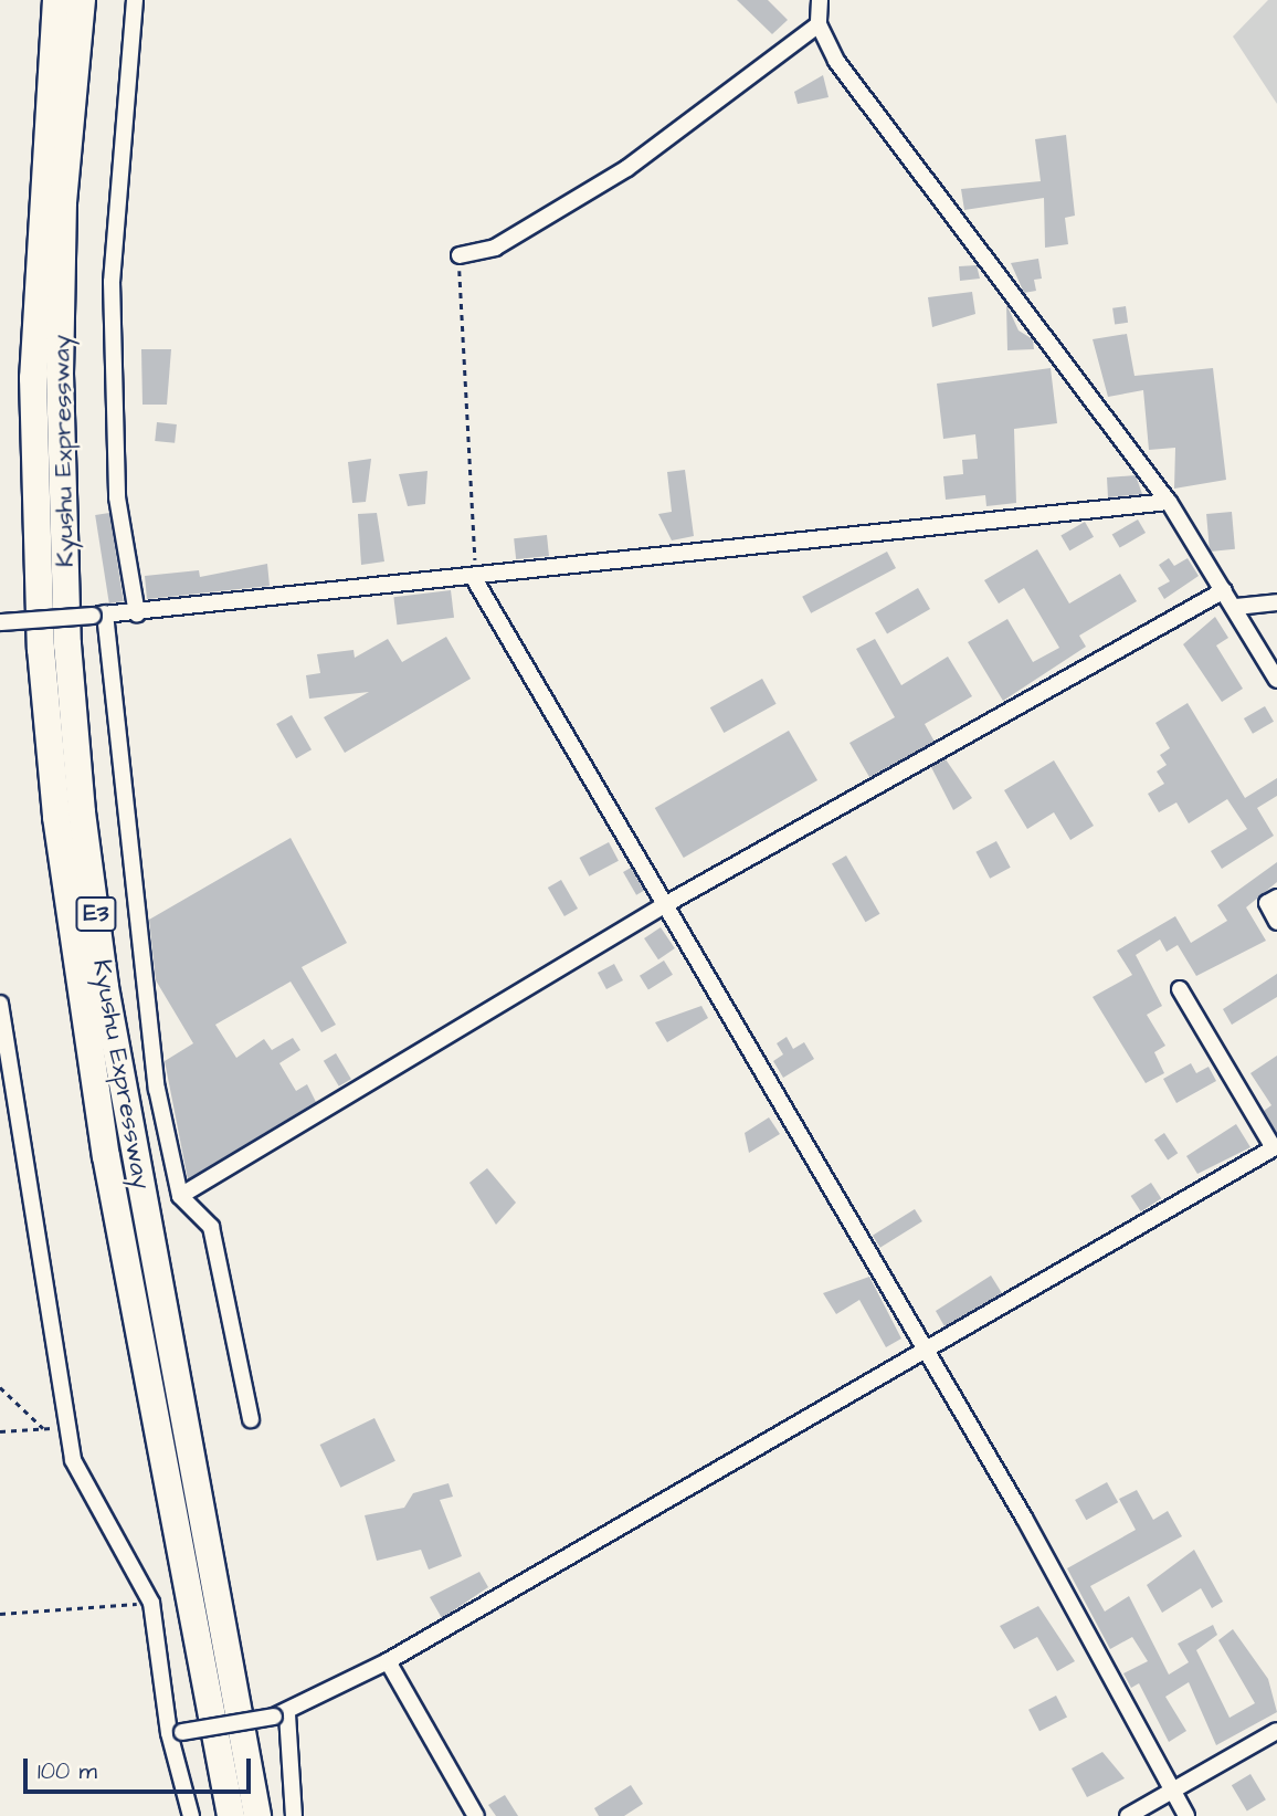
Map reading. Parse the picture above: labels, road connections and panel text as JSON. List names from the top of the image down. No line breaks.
{"streets":{"highway":["Kyushu Expressway","E3"]},"scale_bar":"100 m"}
